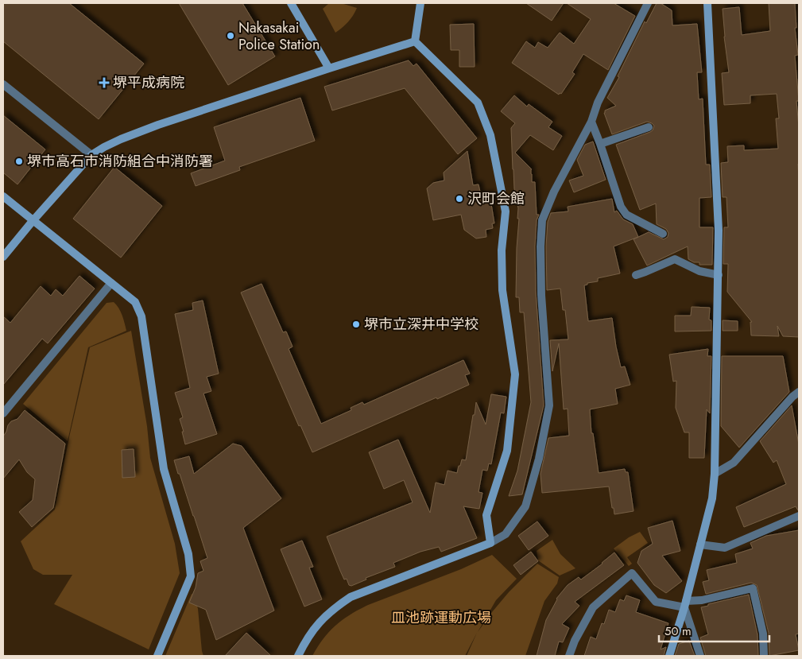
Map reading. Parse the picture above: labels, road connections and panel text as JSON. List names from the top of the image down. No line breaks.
{"parks":["皿池跡運動広場"],"places":{"other":["Nakasakai Police Station","堺市高石市消防組合中消防署","沢町会館","堺市立深井中学校"],"health":["堺平成病院"]},"scale_bar":"50 m"}
